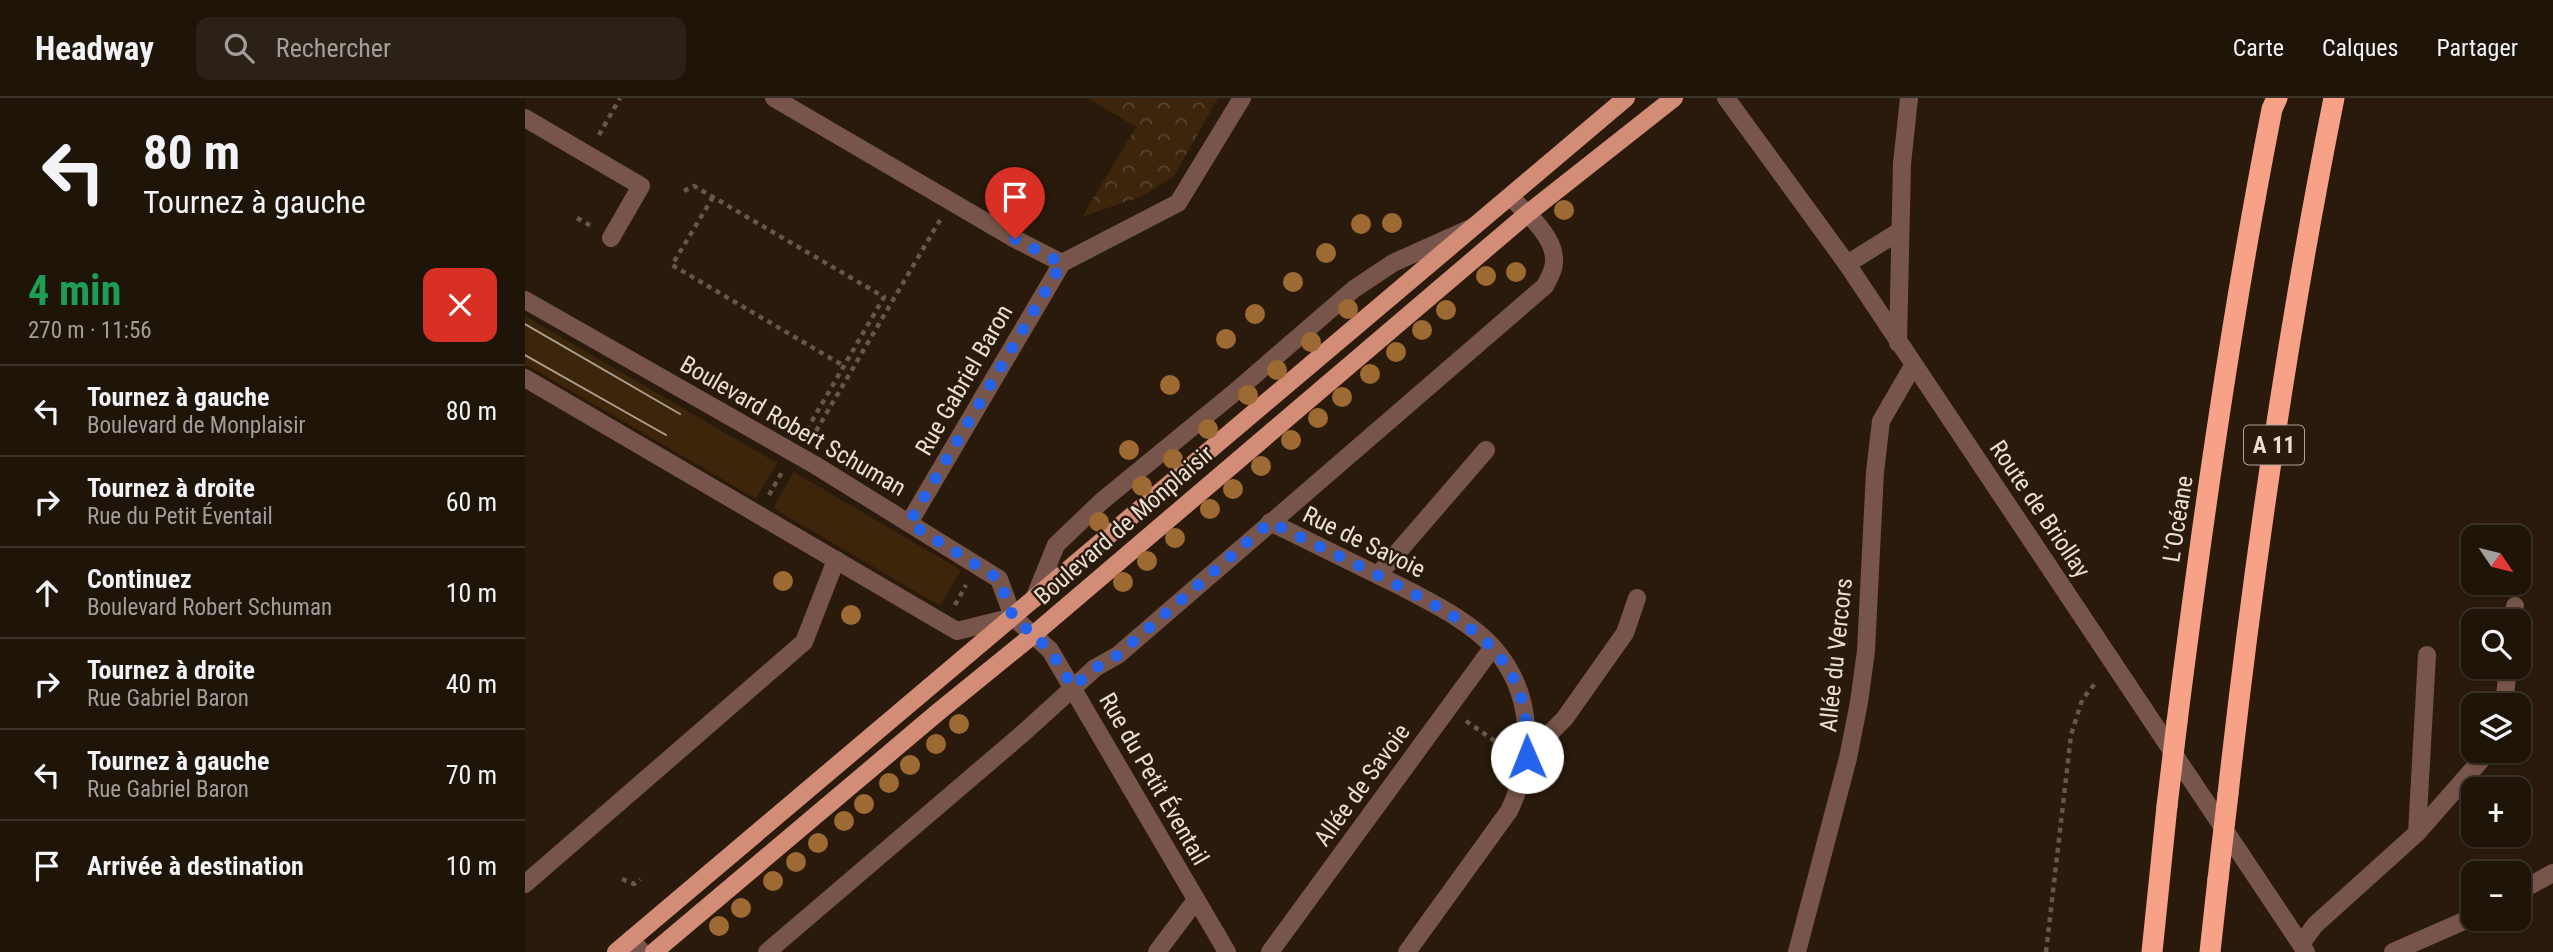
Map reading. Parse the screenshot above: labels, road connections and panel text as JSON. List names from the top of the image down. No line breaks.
{"streets":{"highway":["A 11","L’Océane"],"main road":["Boulevard de Monplaisir"],"street":["Rue Gabriel Baron","Boulevard Robert Schuman","Route de Briollay","Rue de Savoie","Allée du Vercors","Rue du Petit Éventail","Allée de Savoie"]},"crossings":[["Rue Gabriel Baron","Boulevard Robert Schuman"],["Boulevard Robert Schuman","Boulevard de Monplaisir"],["Boulevard Robert Schuman","Rue du Petit Éventail"],["Route de Briollay","Allée du Vercors"],["Boulevard de Monplaisir","Rue du Petit Éventail"],["Rue de Savoie","Allée de Savoie"]],"north":"bottom right","page":{"header":"Headway","search":"Rechercher","nav":["Carte","Calques","Partager"],"turn":["80 m","Tournez à gauche"],"heading":["4 min","270 m · 11:56"],"list":[{"name":"Tournez à gauche","note":"Boulevard de Monplaisir","value":"80 m"},{"name":"Tournez à droite","note":"Rue du Petit Éventail","value":"60 m"},{"name":"Continuez","note":"Boulevard Robert Schuman","value":"10 m"},{"name":"Tournez à droite","note":"Rue Gabriel Baron","value":"40 m"},{"name":"Tournez à gauche","note":"Rue Gabriel Baron","value":"70 m"},{"name":"Arrivée à destination","value":"10 m"}],"map_buttons":["+","−"]}}
